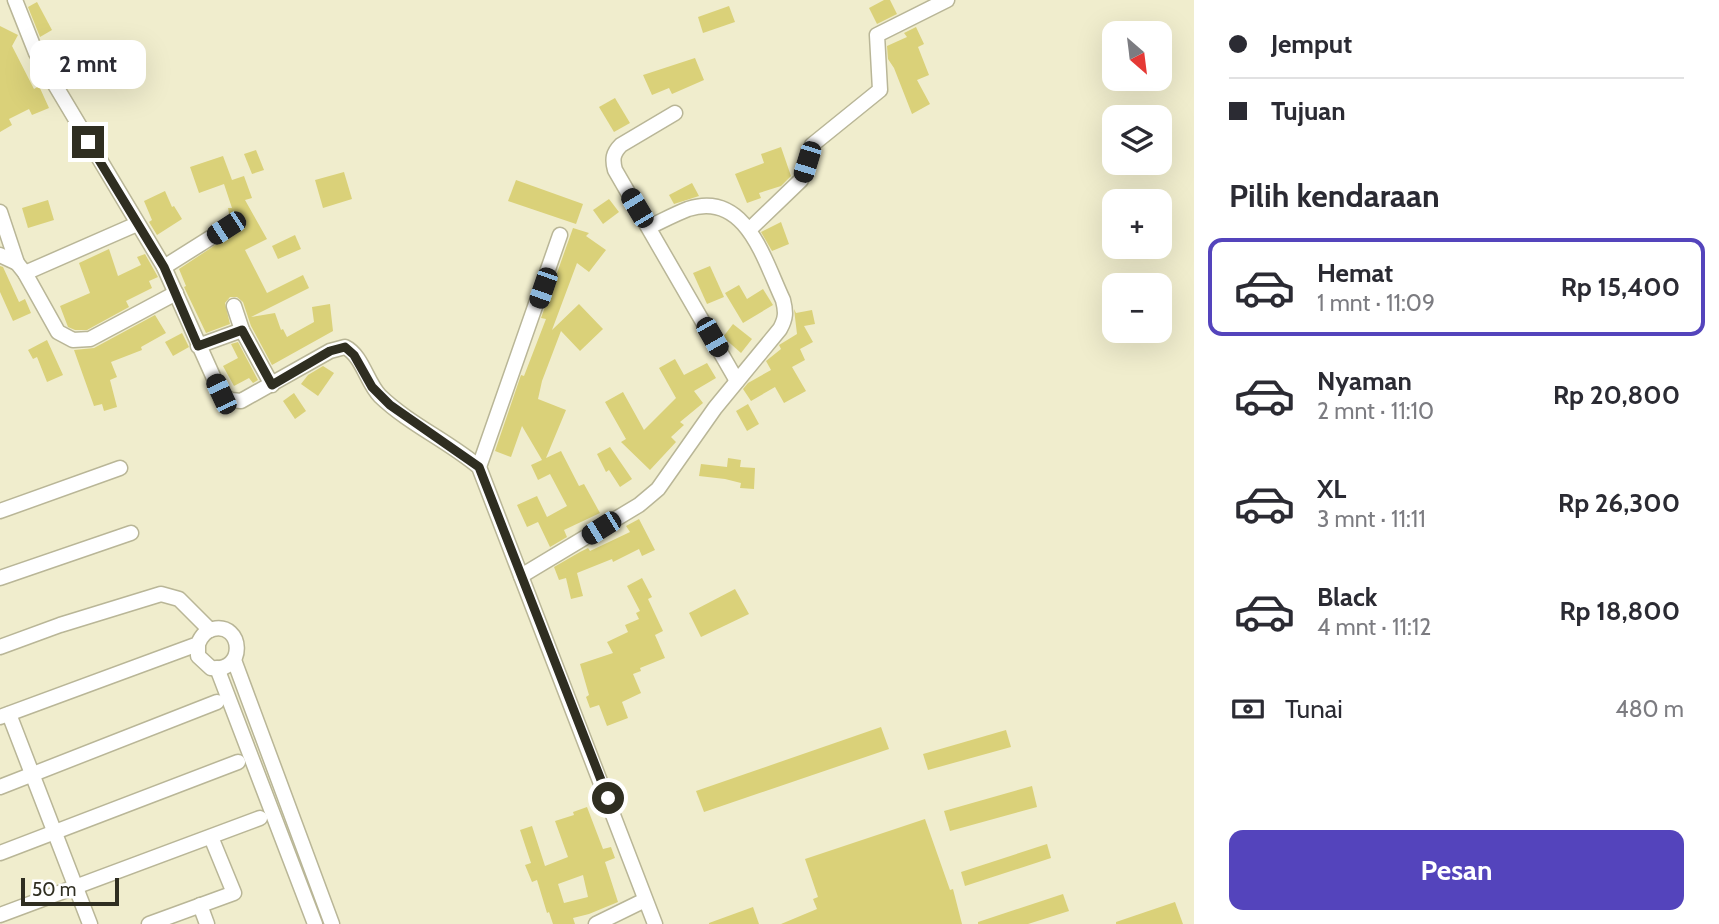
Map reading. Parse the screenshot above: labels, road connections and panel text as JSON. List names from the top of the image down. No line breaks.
{"scale_bar":"50 m","north":"bottom right","page":{"banner":["Jemput","Tujuan"],"map_buttons":["+","−"],"bubble":"2 mnt","heading":"Pilih kendaraan","list":[{"name":"Hemat","note":"1 mnt · 11:09","value":"Rp 15,400"},{"name":"Nyaman","note":"2 mnt · 11:10","value":"Rp 20,800"},{"name":"XL","note":"3 mnt · 11:11","value":"Rp 26,300"},{"name":"Black","note":"4 mnt · 11:12","value":"Rp 18,800"}],"pay":["Tunai","480 m"],"buttons":"Pesan","scale":"50 m"}}
